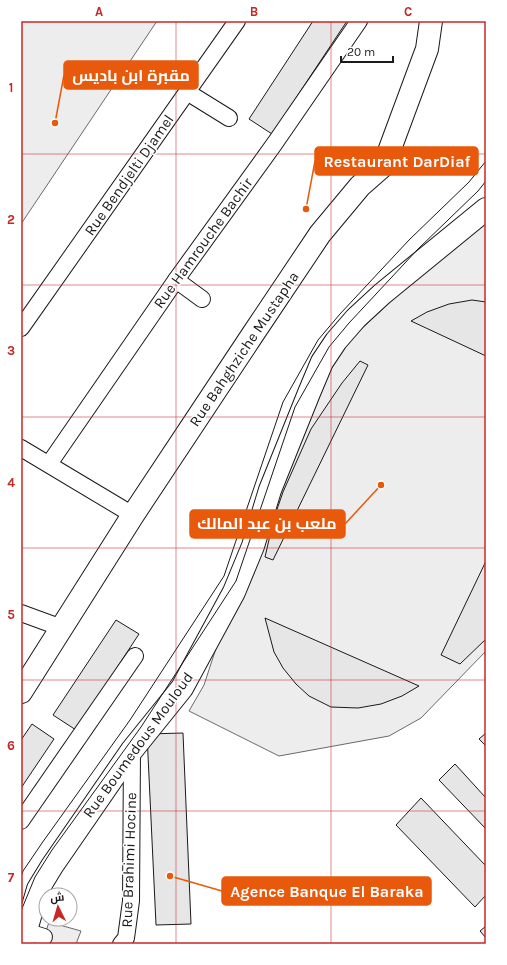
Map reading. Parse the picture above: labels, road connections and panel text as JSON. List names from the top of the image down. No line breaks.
{"streets":{"street":["Rue Bendjelti Djamel","Rue Hamrouche Bachir","Rue Bahghziche Mustapha","Rue Boumedous Mouloud","Rue Brahimi Hocine"]},"crossings":[["Rue Boumedous Mouloud","Rue Brahimi Hocine"]],"places":["مقبرة ابن باديس","Restaurant DarDiaf","ملعب بن عبد المالك","Agence Banque El Baraka"],"scale_bar":"20 m","north":"top","grid":{"columns":["A","B","C"],"rows":["1","2","3","4","5","6","7"]}}
